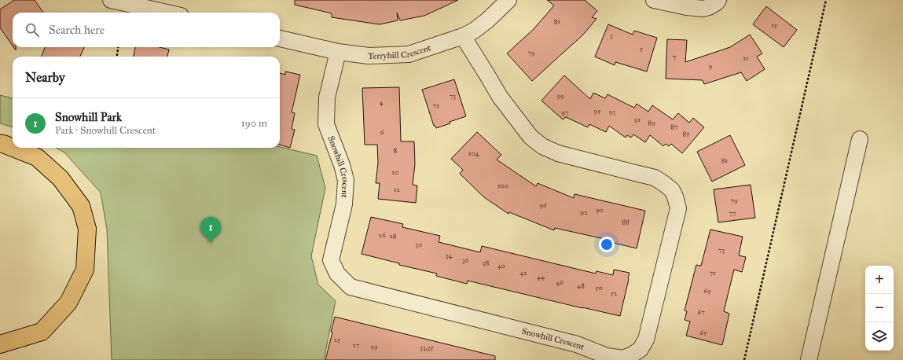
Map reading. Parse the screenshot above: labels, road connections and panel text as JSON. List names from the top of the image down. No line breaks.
{"streets":{"street":["Terryhill Crescent","Snowhill Crescent"]},"crossings":[["Terryhill Crescent","Snowhill Crescent"]],"house_numbers":["81","15","3","5","79","7","11","9","73","99","4","71","95","93","97","91","89","87","6","85","8","104","81","10","100","12","79","96","90","92","77","88","26","28","30","73","34","36","38","40","42","71","44","46","48","50","69","52","67","65","25","27","29","33,35"],"page":{"search":"Search here","heading":"Nearby","list":[{"mark":"1","name":"Snowhill Park","note":"Park · Snowhill Crescent","value":"190 m"}],"pins":"1","map_buttons":["+","−"]}}
